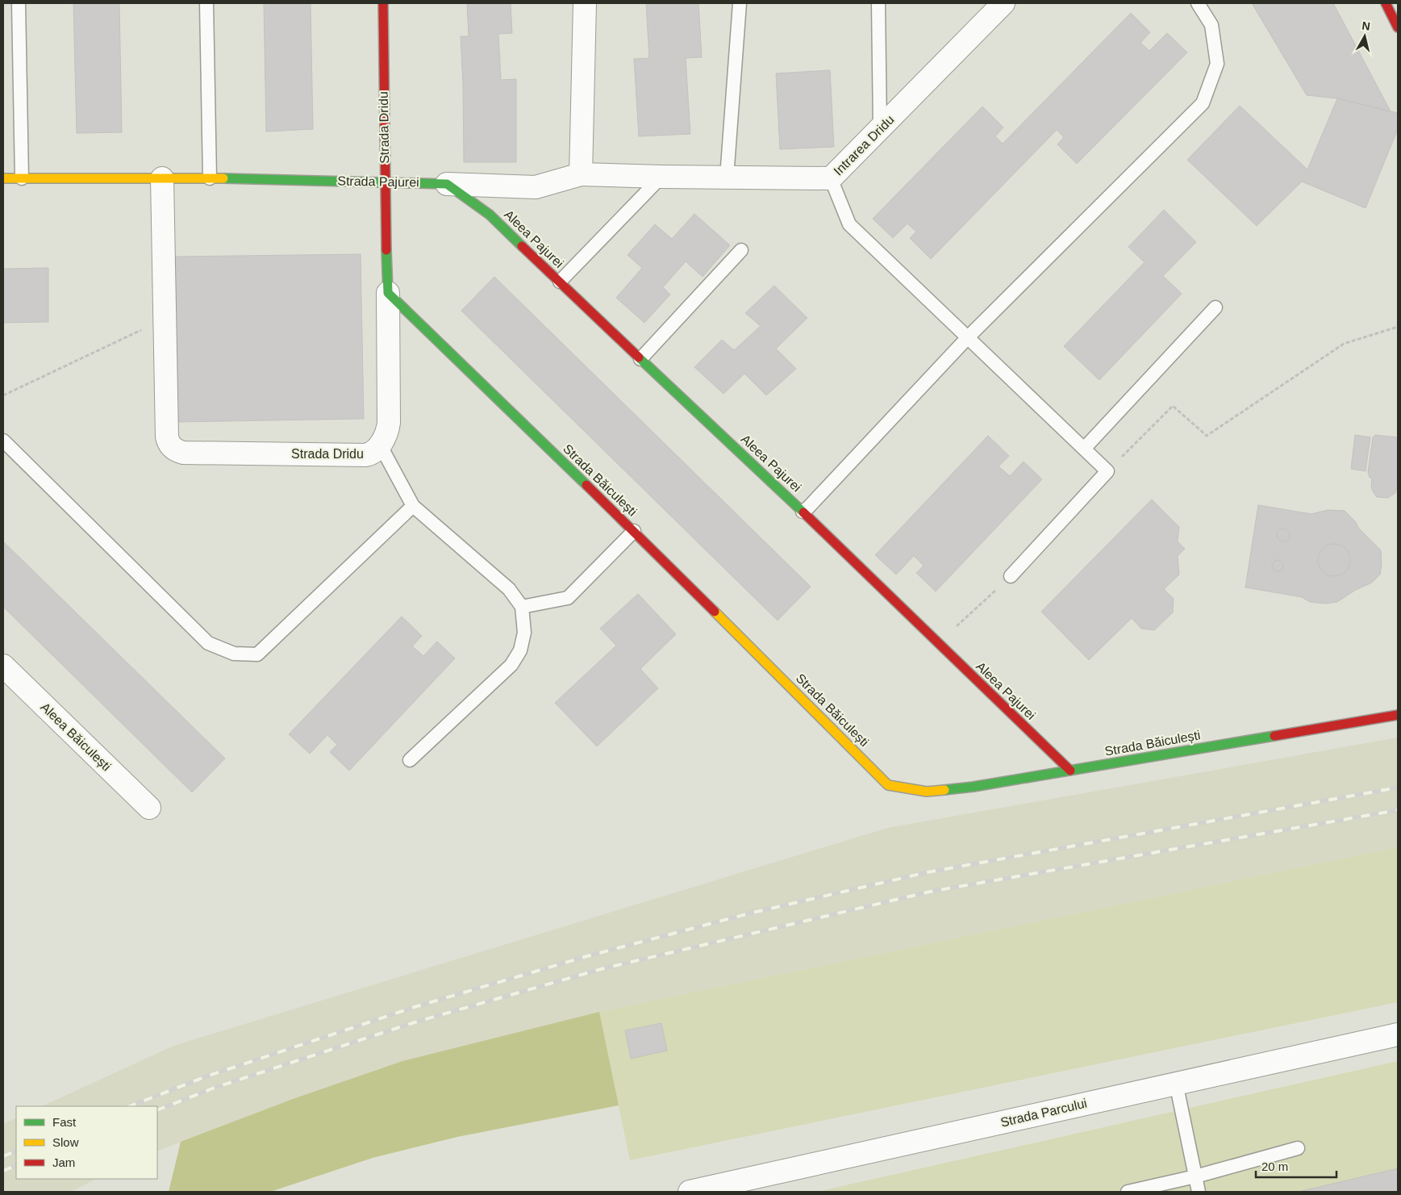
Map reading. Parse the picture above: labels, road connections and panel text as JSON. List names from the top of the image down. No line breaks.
{"streets":{"street":["Strada Dridu","Intrarea Dridu","Strada Pajurei","Aleea Pajurei","Strada Băiculești","Aleea Băiculești","Strada Parcului"]},"crossings":[["Strada Dridu","Strada Pajurei"],["Strada Dridu","Strada Băiculești"],["Intrarea Dridu","Strada Pajurei"],["Strada Pajurei","Aleea Pajurei"],["Aleea Pajurei","Strada Băiculești"]],"legend":["Fast","Slow","Jam"],"scale_bar":"20 m","north":"top"}
